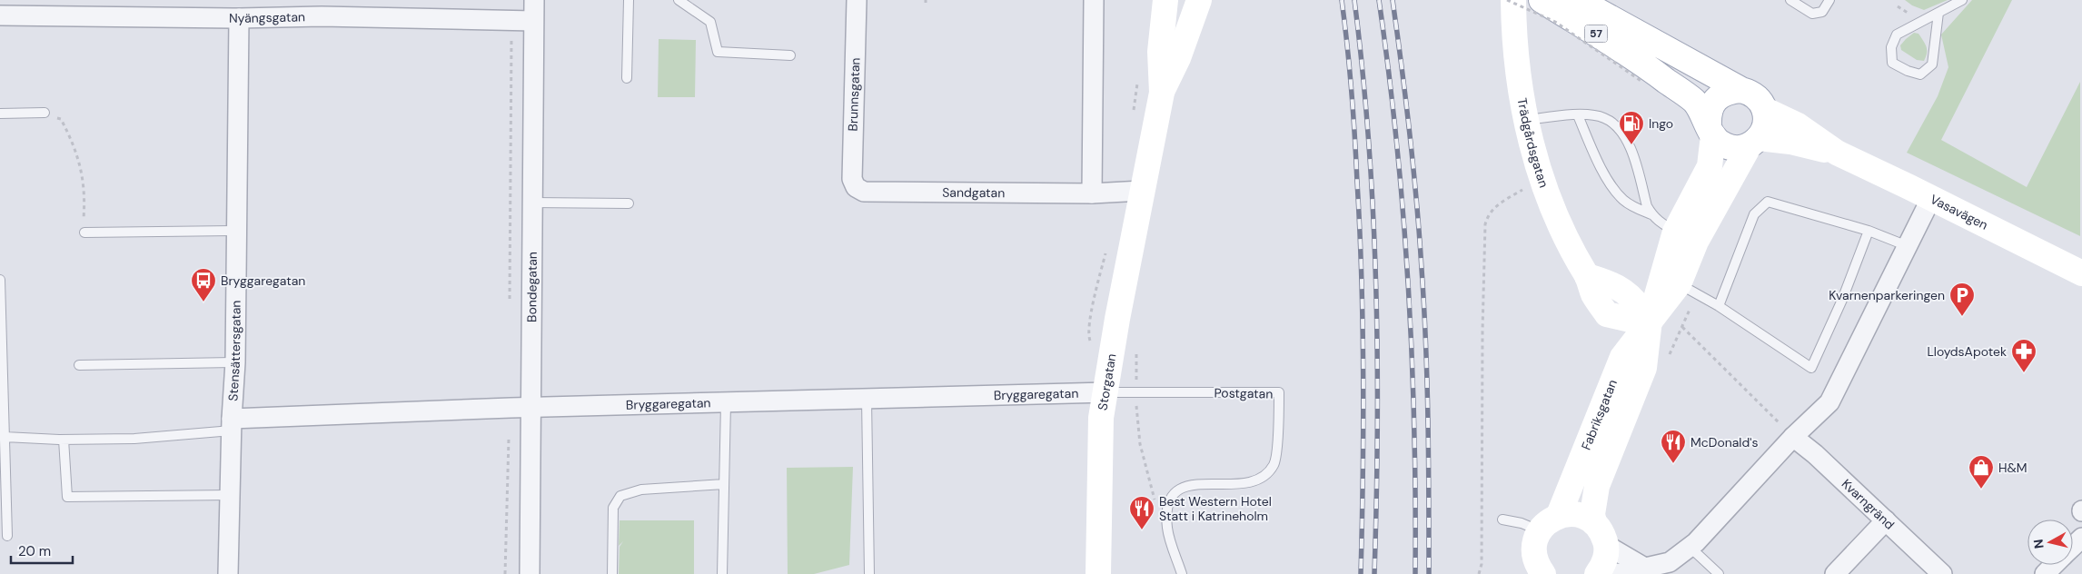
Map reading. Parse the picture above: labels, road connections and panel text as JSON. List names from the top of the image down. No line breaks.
{"streets":{"street":["Nyängsgatan","57","Brunnsgatan","Trädgårdsgatan","Sandgatan","Vasavägen","Bondegatan","Stensättersgatan","Storgatan","Bryggaregatan","Fabriksgatan","Kvarngränd"],"lane":["Postgatan"]},"crossings":[["Nyängsgatan","Bondegatan"],["Nyängsgatan","Stensättersgatan"],["Brunnsgatan","Sandgatan"],["Trädgårdsgatan","Fabriksgatan"],["Vasavägen","Fabriksgatan"],["Bondegatan","Bryggaregatan"],["Stensättersgatan","Bryggaregatan"],["Storgatan","Postgatan"],["Storgatan","Bryggaregatan"],["Postgatan","Bryggaregatan"]],"places":{"fuel station":["Ingo"],"bus stop":["Bryggaregatan"],"parking":["Kvarnenparkeringen"],"pharmacy":["LloydsApotek"],"restaurant":["McDonald's","Best Western Hotel Statt i Katrineholm"],"shop":["H&M"]},"scale_bar":"20 m","north":"left"}
